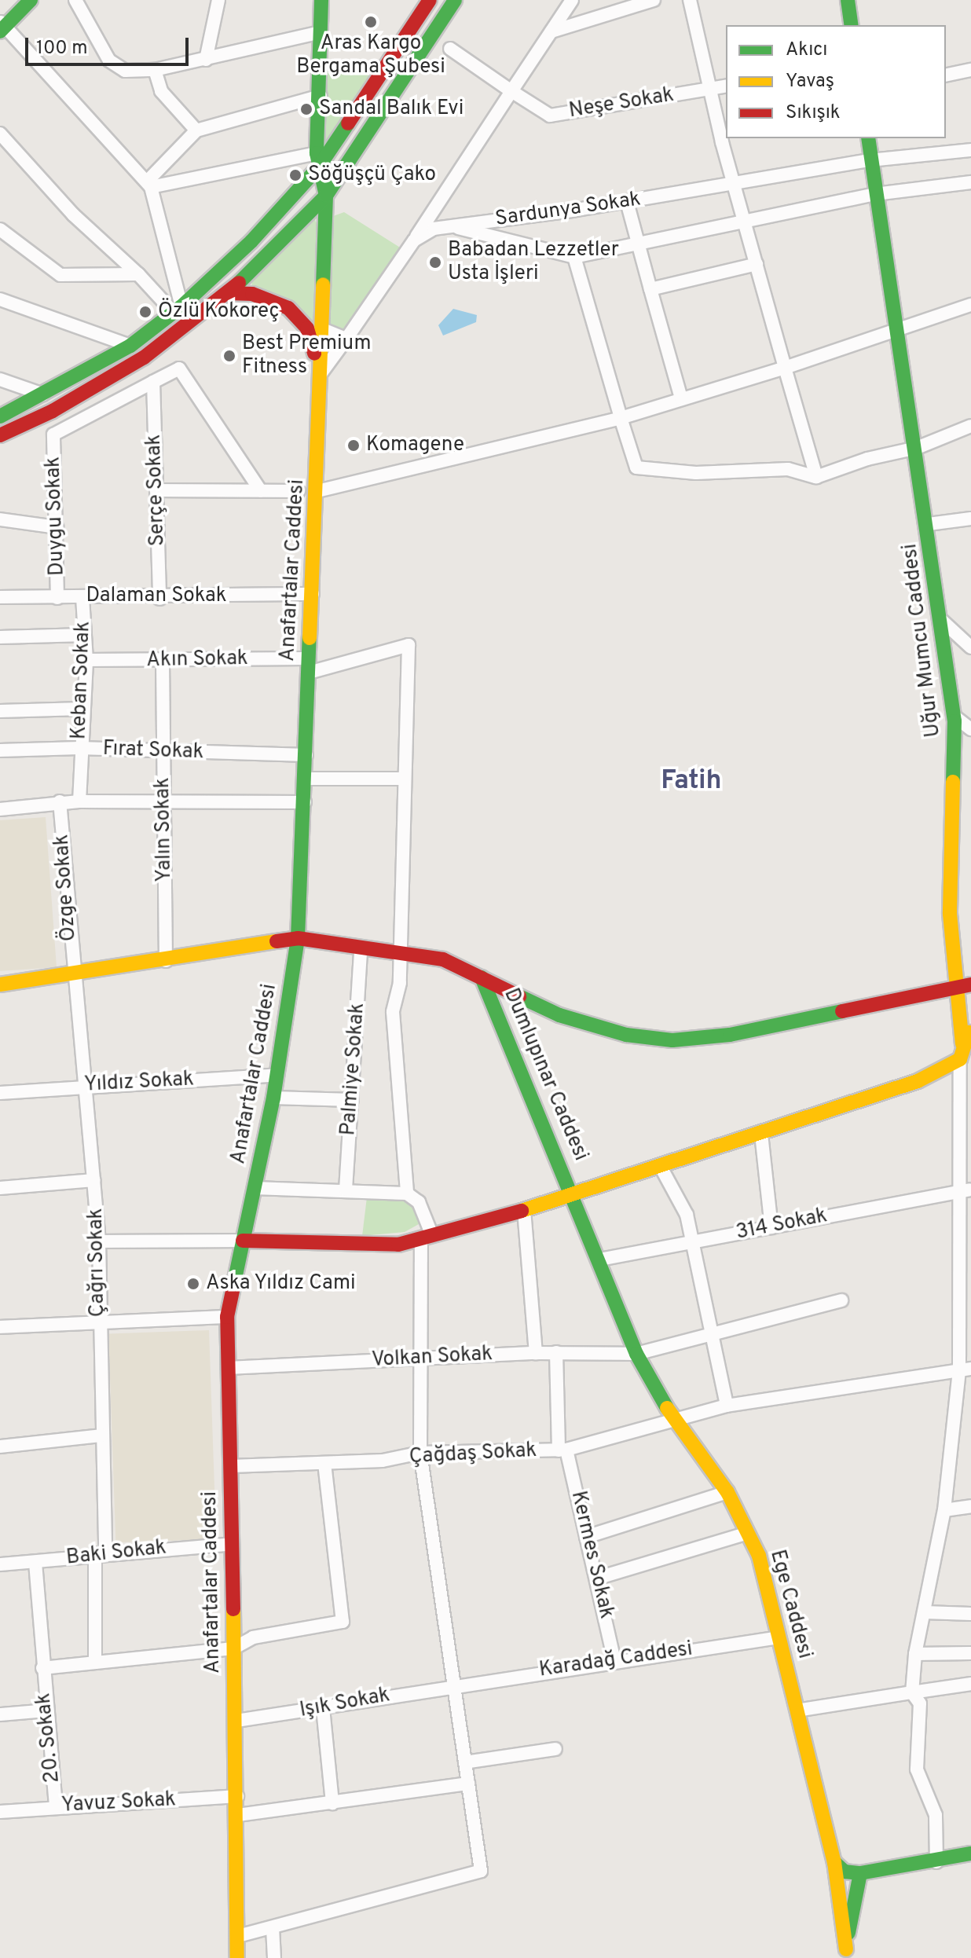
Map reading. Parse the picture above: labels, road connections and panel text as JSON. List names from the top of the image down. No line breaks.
{"streets":{"street":["Neşe Sokak","Sardunya Sokak","Serçe Sokak","Duygu Sokak","Anafartalar Caddesi","Dalaman Sokak","Uğur Mumcu Caddesi","Akın Sokak","Keban Sokak","Fırat Sokak","Yalın Sokak","Özge Sokak","Palmiye Sokak","Dumlupınar Caddesi","Yıldız Sokak","314 Sokak","Çağrı Sokak","Volkan Sokak","Çağdaş Sokak","Baki Sokak","Kermes Sokak","Ege Caddesi","Karadağ Caddesi","Işık Sokak","20. Sokak","Yavuz Sokak"]},"crossings":[["Sardunya Sokak","Anafartalar Caddesi"],["Sardunya Sokak","Uğur Mumcu Caddesi"],["Serçe Sokak","Duygu Sokak"],["Serçe Sokak","Dalaman Sokak"],["Duygu Sokak","Dalaman Sokak"],["Anafartalar Caddesi","Dalaman Sokak"],["Anafartalar Caddesi","Akın Sokak"],["Anafartalar Caddesi","Fırat Sokak"],["Anafartalar Caddesi","Dumlupınar Caddesi"],["Anafartalar Caddesi","Yıldız Sokak"],["Anafartalar Caddesi","Volkan Sokak"],["Anafartalar Caddesi","Çağdaş Sokak"],["Anafartalar Caddesi","Baki Sokak"],["Anafartalar Caddesi","Işık Sokak"],["Anafartalar Caddesi","Yavuz Sokak"],["Dalaman Sokak","Keban Sokak"],["Akın Sokak","Keban Sokak"],["Akın Sokak","Yalın Sokak"],["Keban Sokak","Fırat Sokak"],["Fırat Sokak","Yalın Sokak"],["Yalın Sokak","Dumlupınar Caddesi"],["Özge Sokak","Dumlupınar Caddesi"],["Özge Sokak","Çağrı Sokak"],["Palmiye Sokak","Dumlupınar Caddesi"],["Dumlupınar Caddesi","Çağrı Sokak"],["Dumlupınar Caddesi","Ege Caddesi"],["Yıldız Sokak","Çağrı Sokak"],["314 Sokak","Ege Caddesi"],["Çağrı Sokak","Baki Sokak"],["Volkan Sokak","Kermes Sokak"],["Volkan Sokak","Ege Caddesi"],["Çağdaş Sokak","Kermes Sokak"],["Çağdaş Sokak","Ege Caddesi"],["Baki Sokak","20. Sokak"],["Kermes Sokak","Karadağ Caddesi"],["Ege Caddesi","Karadağ Caddesi"],["Karadağ Caddesi","Işık Sokak"],["20. Sokak","Yavuz Sokak"]],"districts":["Fatih"],"places":["Aras Kargo Bergama Şubesi","Sandal Balık Evi","Söğüşçü Çako","Babadan Lezzetler Usta İşleri","Özlü Kokoreç","Best Premium Fitness","Komagene","Aska Yıldız Cami"],"legend":["Akıcı","Yavaş","Sıkışık"],"scale_bar":"100 m"}
